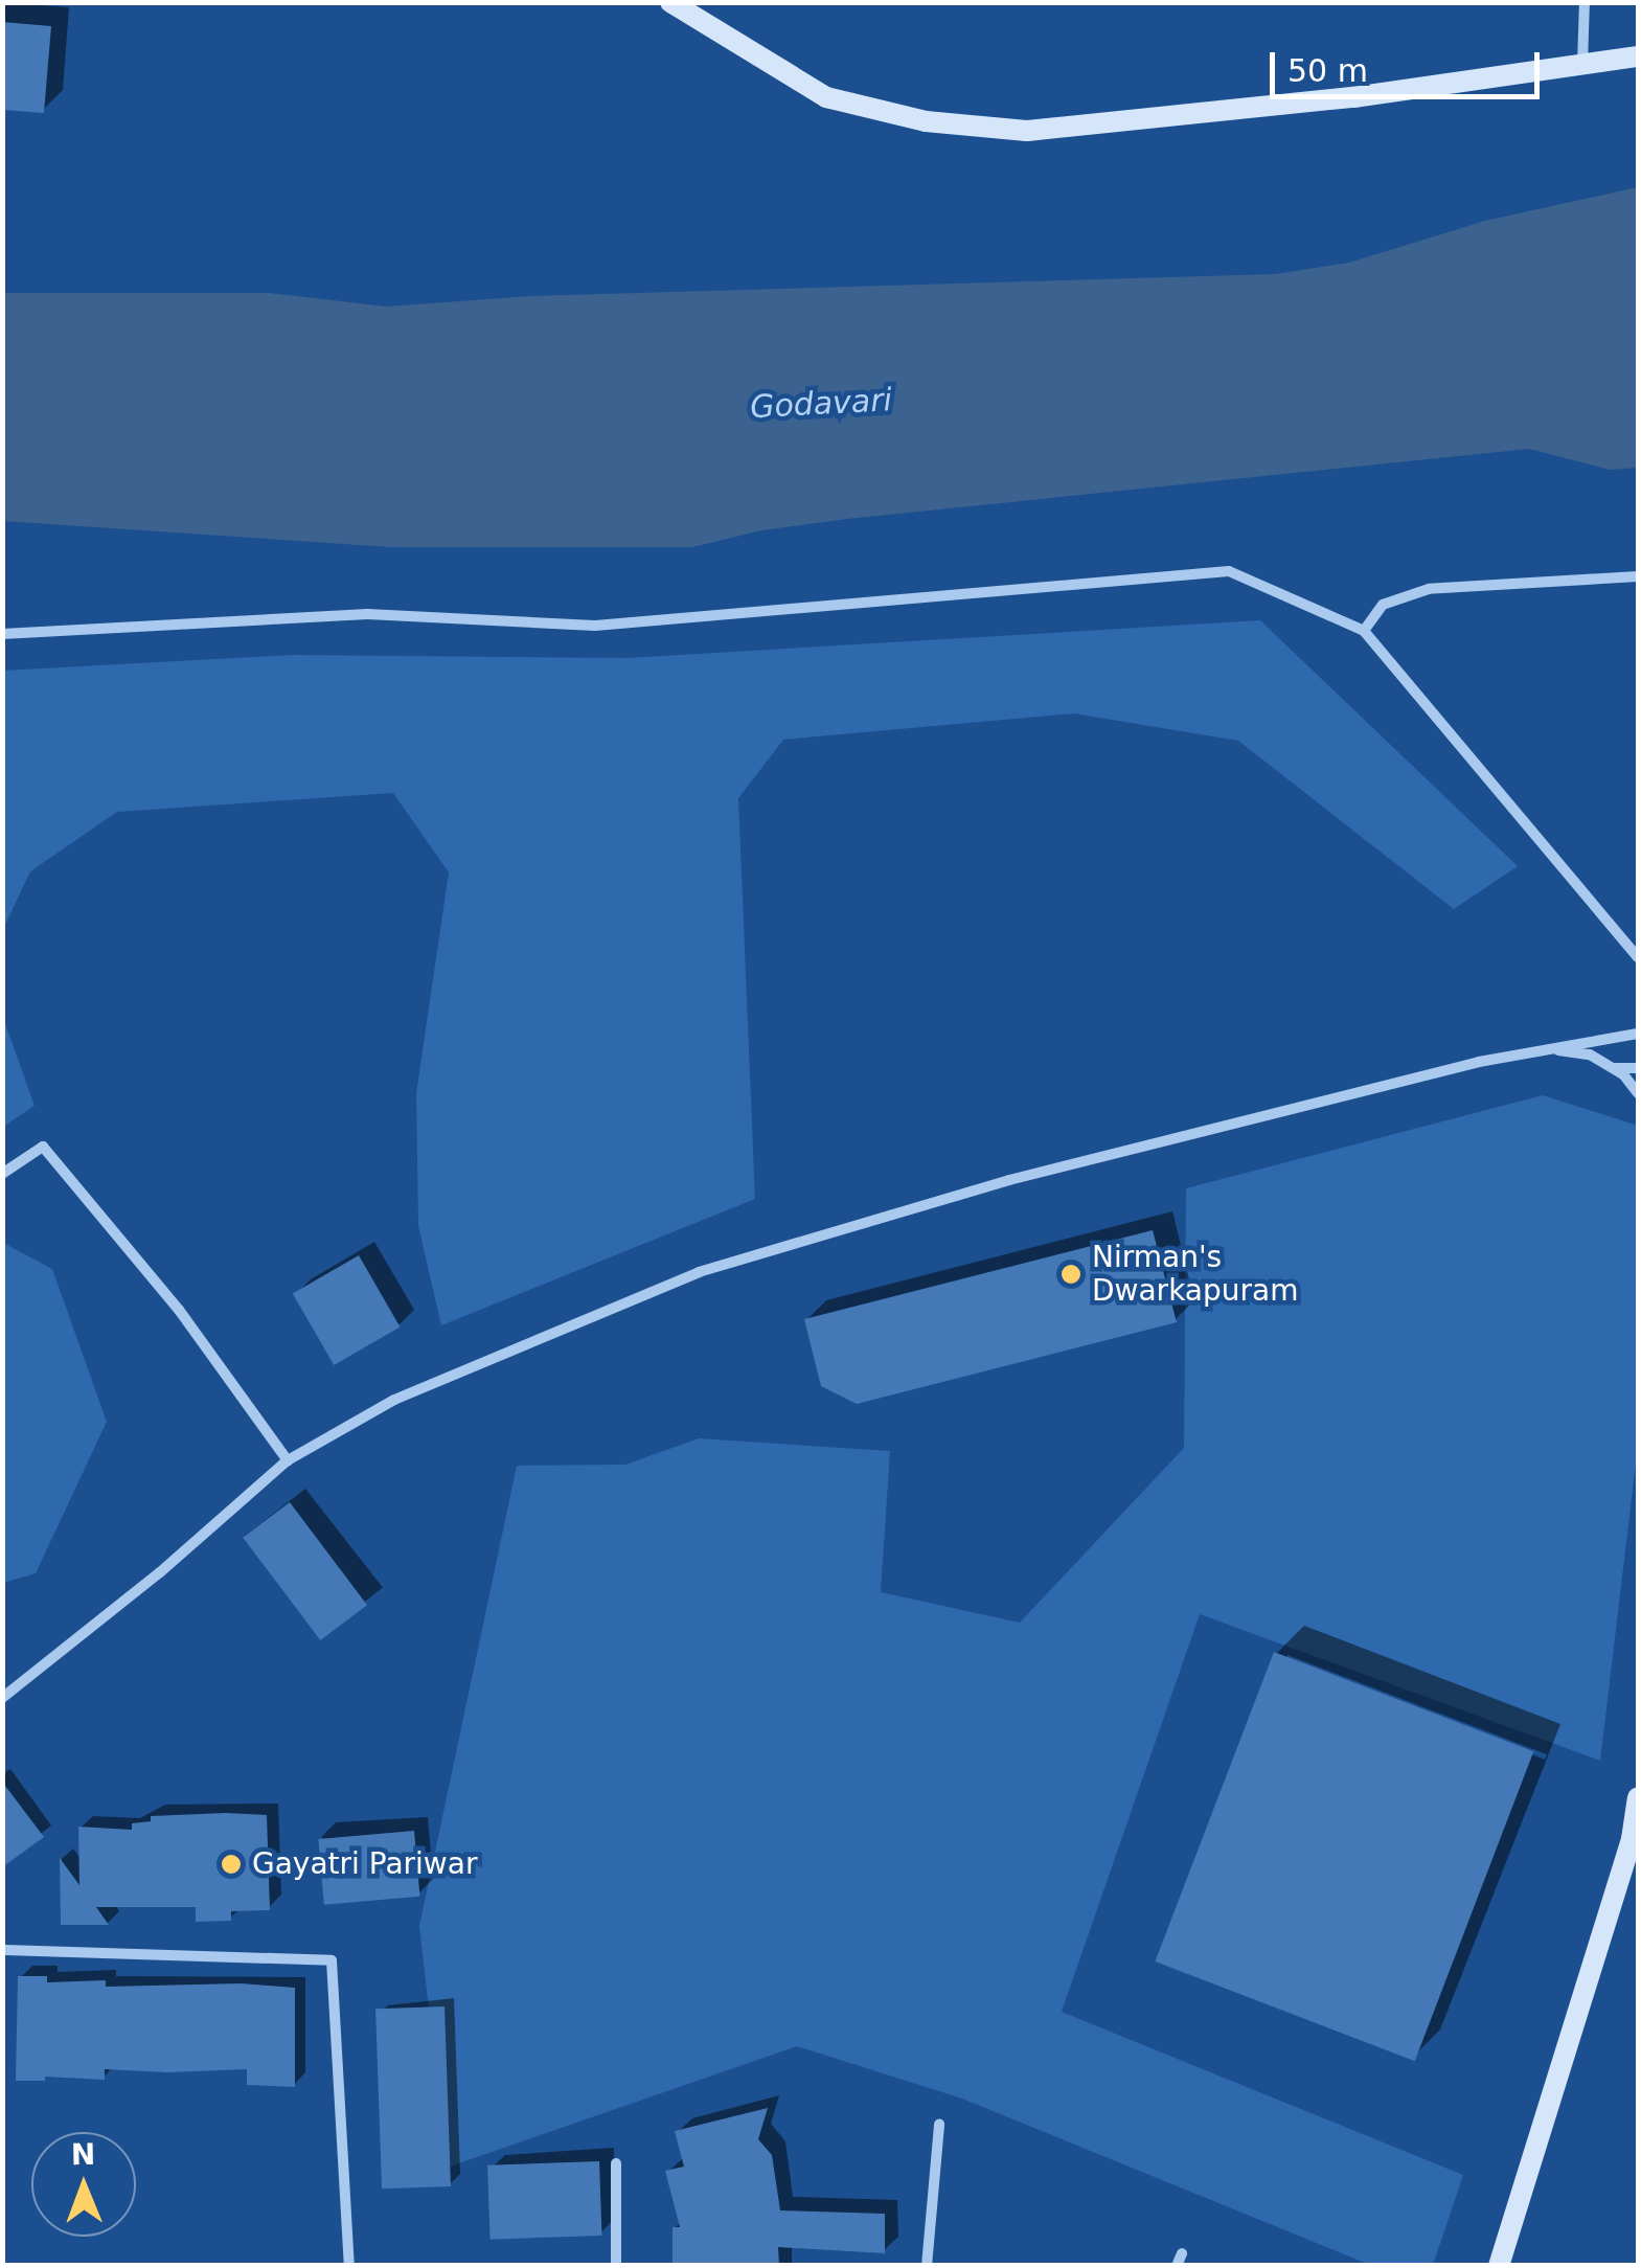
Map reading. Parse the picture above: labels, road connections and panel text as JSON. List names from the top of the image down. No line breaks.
{"water":["Godavari"],"places":["Nirman's Dwarkapuram","Gayatri Pariwar"],"scale_bar":"50 m","north":"top"}
